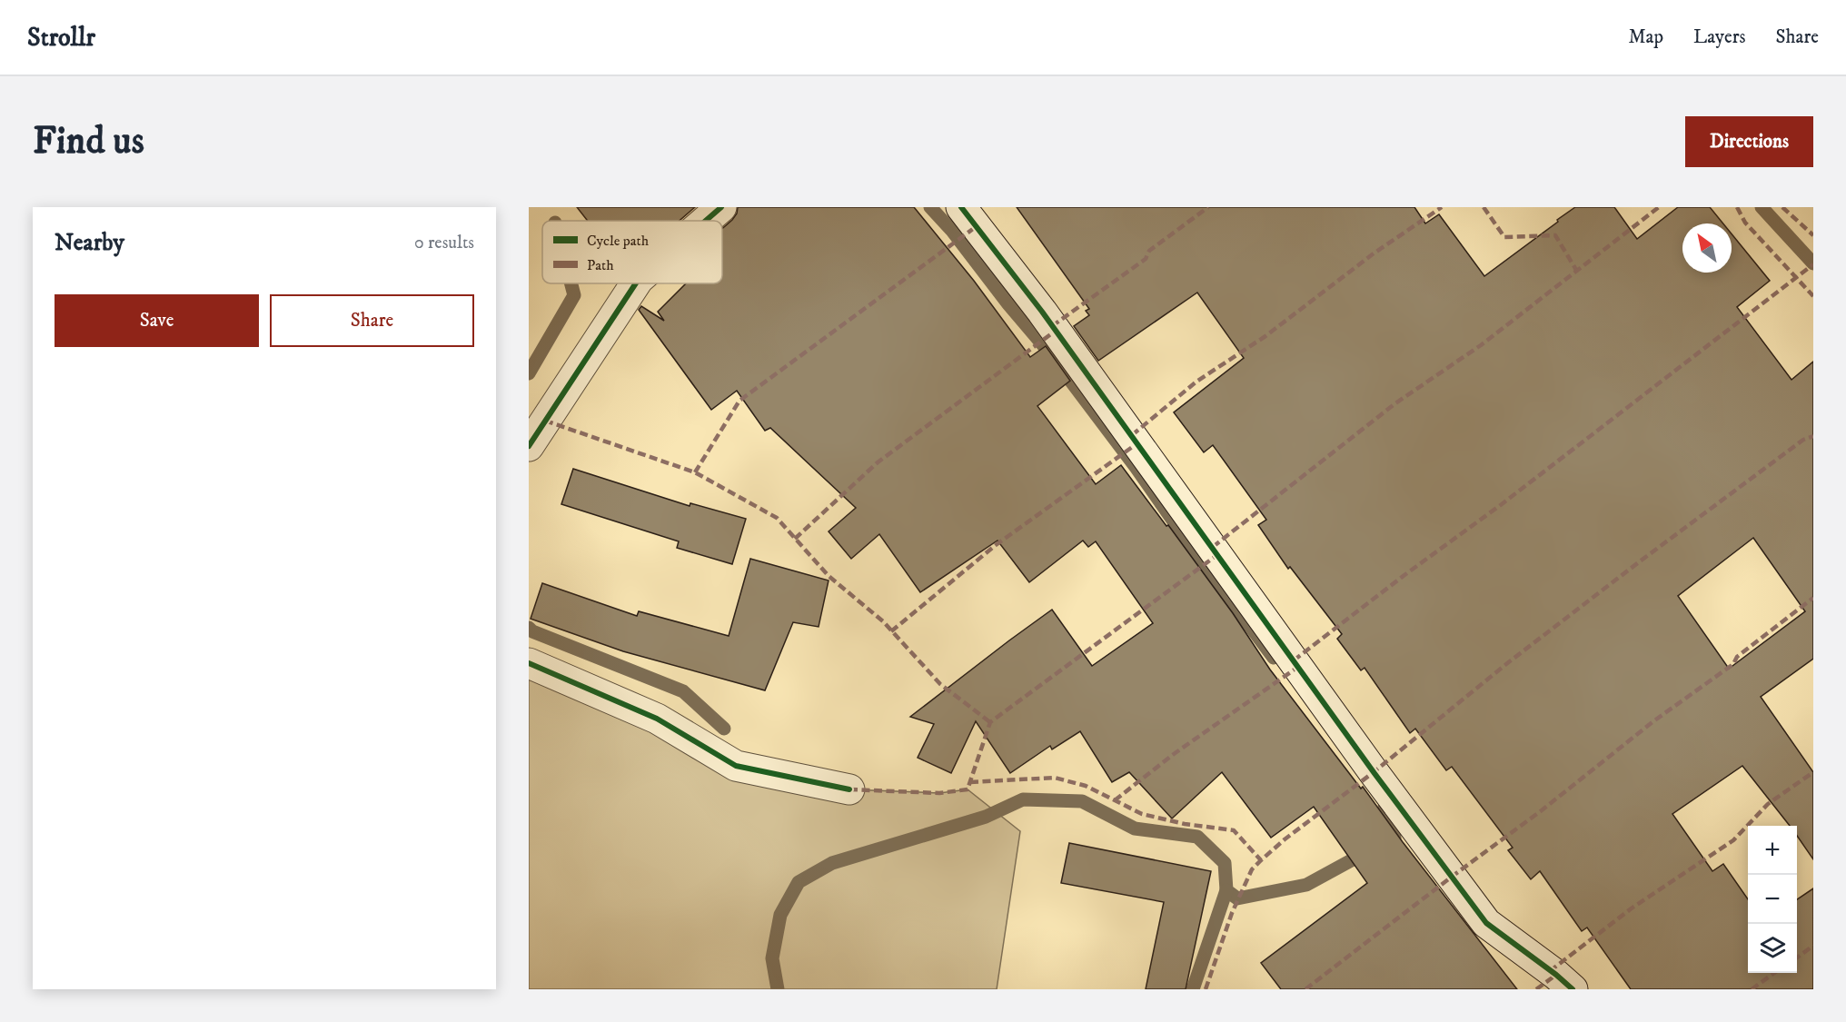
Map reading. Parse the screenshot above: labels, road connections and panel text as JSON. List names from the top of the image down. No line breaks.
{"legend":["Cycle path","Path"],"north":"top left","page":{"header":"Strollr","nav":["Map","Layers","Share"],"buttons":["Directions",["Save","Share"]],"title":"Find us","heading":["Nearby","0 results"],"map_buttons":["+","−"]}}
